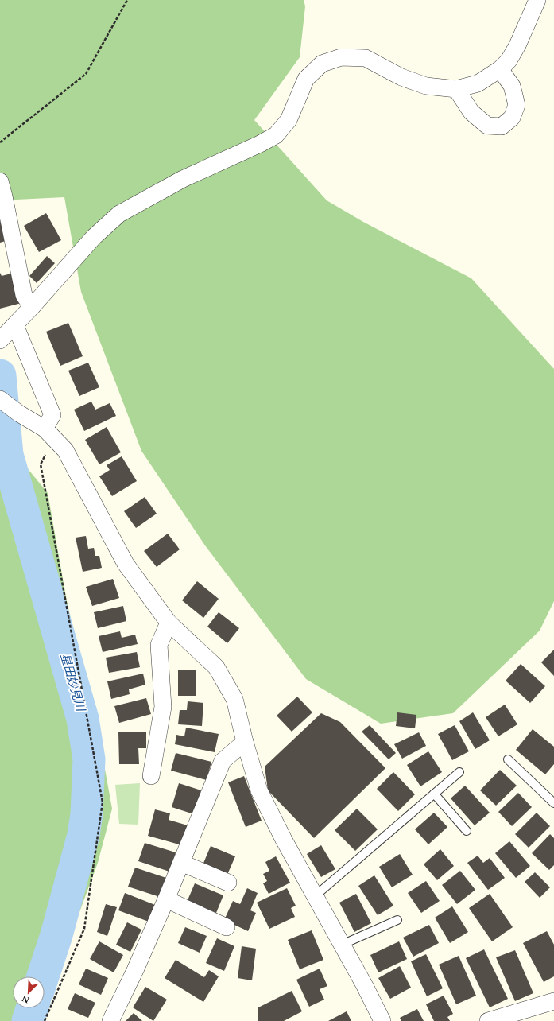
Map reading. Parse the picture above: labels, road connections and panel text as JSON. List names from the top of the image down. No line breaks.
{"water":["星田妙見川"],"north":"bottom left"}
